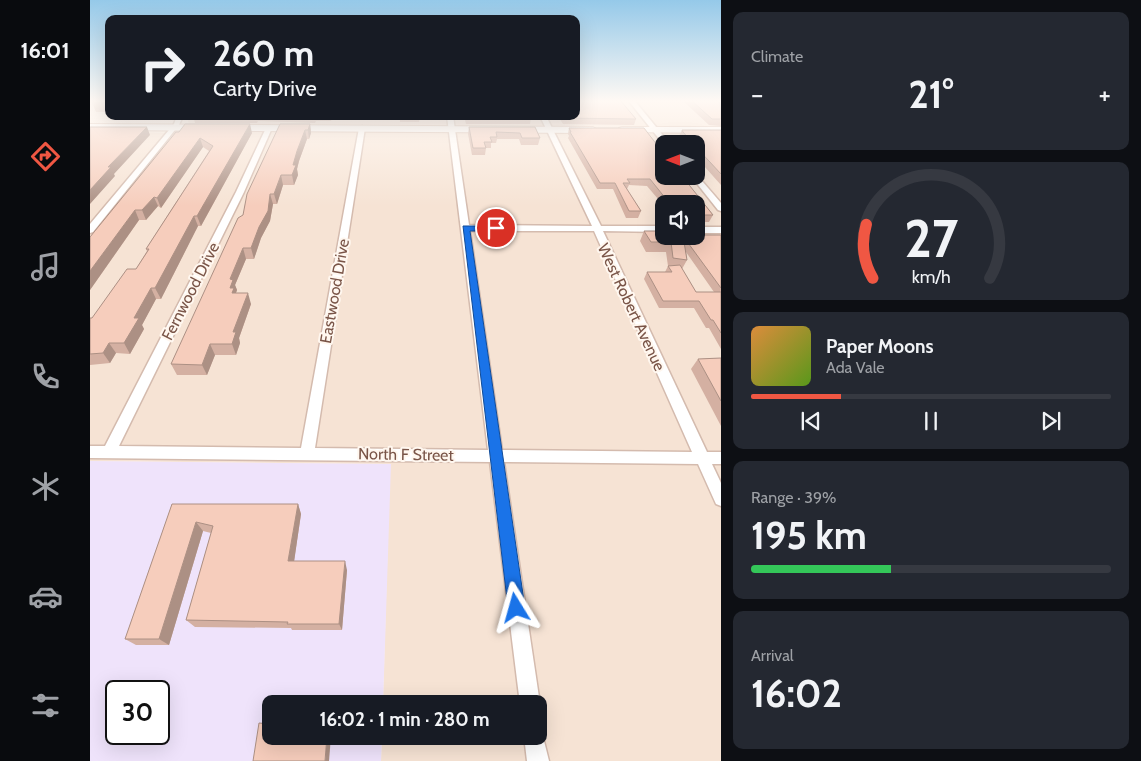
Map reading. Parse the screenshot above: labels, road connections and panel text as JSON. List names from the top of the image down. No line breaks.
{"streets":{"street":["Fernwood Drive","Eastwood Drive","West Robert Avenue","North F Street"]},"crossings":[["Fernwood Drive","North F Street"],["Eastwood Drive","North F Street"],["West Robert Avenue","North F Street"]],"north":"left","page":{"tabs":"16:01","tile":["Climate",["Range · 39%","195 km"],["Arrival","16:02"]],"turn":["260 m","Carty Drive"],"heat":["−","21°","+"],"song":["Paper Moons","Ada Vale"],"limit":"30","trip":"16:02 · 1 min · 280 m","gauge":["27","km/h"]}}
